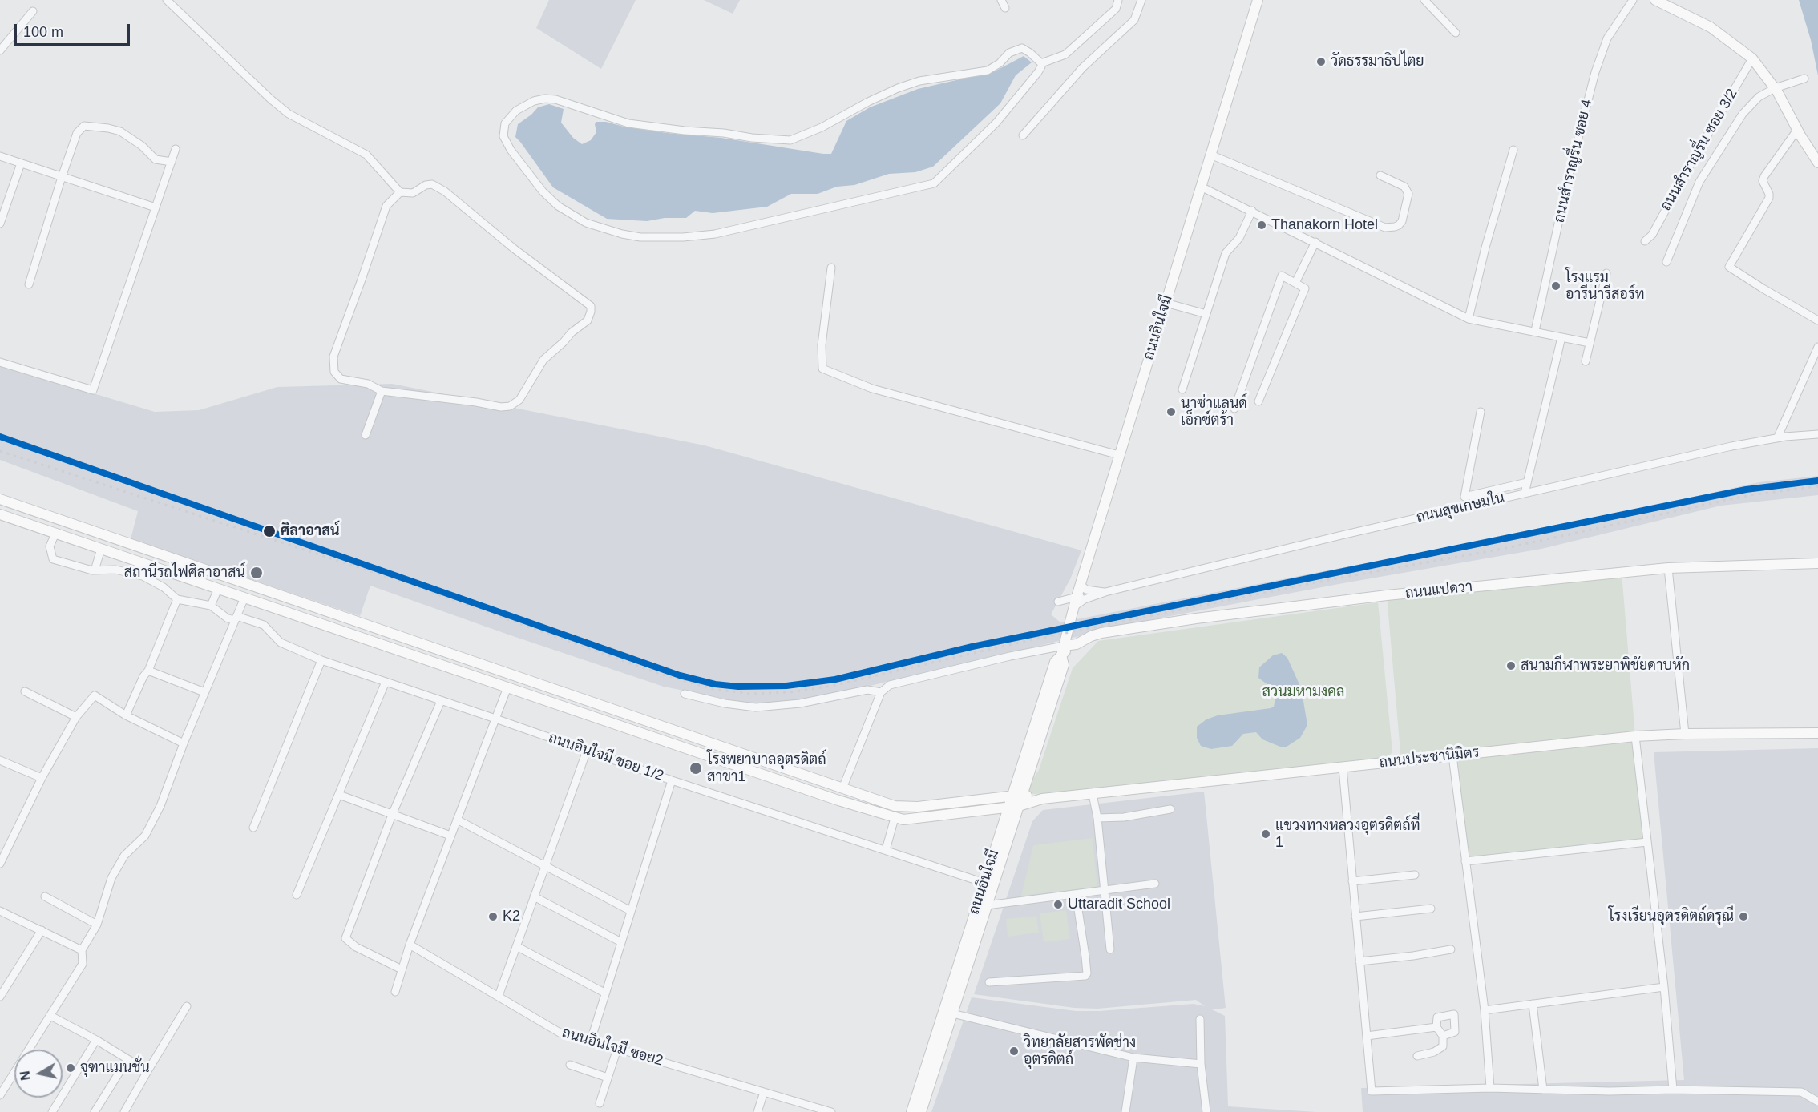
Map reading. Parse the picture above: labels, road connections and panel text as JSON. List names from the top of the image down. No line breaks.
{"streets":{"main road":["ถนนอินใจมี","ถนนแปดวา","ถนนประชานิมิตร"],"street":["ถนนสำราญรื่น ซอย 3/2","ถนนสำราญรื่น ซอย 4","ถนนสุขเกษมใน","ถนนอินใจมี ซอย 1/2","ถนนอินใจมี ซอย2"]},"crossings":[["ถนนอินใจมี","ถนนสุขเกษมใน"],["ถนนอินใจมี","ถนนแปดวา"],["ถนนอินใจมี","ถนนอินใจมี ซอย 1/2"],["ถนนอินใจมี","ถนนประชานิมิตร"]],"parks":["สวนมหามงคล"],"places":["วัดธรรมาธิปไตย","Thanakorn Hotel","โรงแรม อารีน่ารีสอร์ท","นาซ่าแลนด์ เอ็กซ์ตร้า","ศิลาอาสน์","สถานีรถไฟศิลาอาสน์","สนามกีฬาพระยาพิชัยดาบหัก","โรงพยาบาลอุตรดิตถ์ สาขา1","แขวงทางหลวงอุตรดิตถ์ที่ 1","Uttaradit School","K2","โรงเรียนอุตรดิตถ์ดรุณี","วิทยาลัยสารพัดช่าง อุตรดิตถ์","จุฑาแมนชั่น"],"scale_bar":"100 m","north":"left"}
